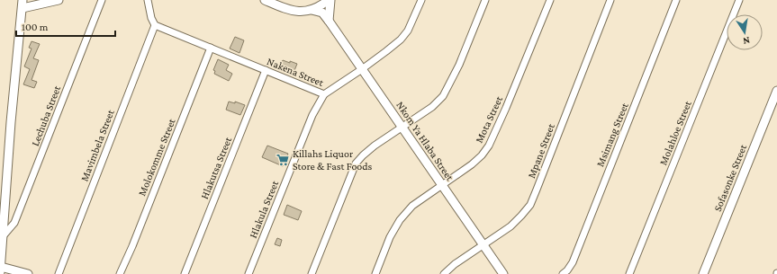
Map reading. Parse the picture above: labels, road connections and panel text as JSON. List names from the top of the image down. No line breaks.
{"streets":{"street":["Nakena Street","Lechuba Street","Mota Street","Molahloe Street","Msimang Street","Nkom Ya Hlaba Street","Mavimbela Street","Mpane Street","Molokomme Street","Hlakutsa Street","Sofasonke Street","Hlakula Street"]},"crossings":[["Nakena Street","Nkom Ya Hlaba Street"],["Nakena Street","Mavimbela Street"],["Nakena Street","Molokomme Street"],["Nakena Street","Hlakutsa Street"],["Nakena Street","Hlakula Street"],["Mota Street","Nkom Ya Hlaba Street"],["Nkom Ya Hlaba Street","Mpane Street"]],"places":{"supermarket":["Killahs Liquor Store & Fast Foods"]},"scale_bar":"100 m","north":"bottom"}
